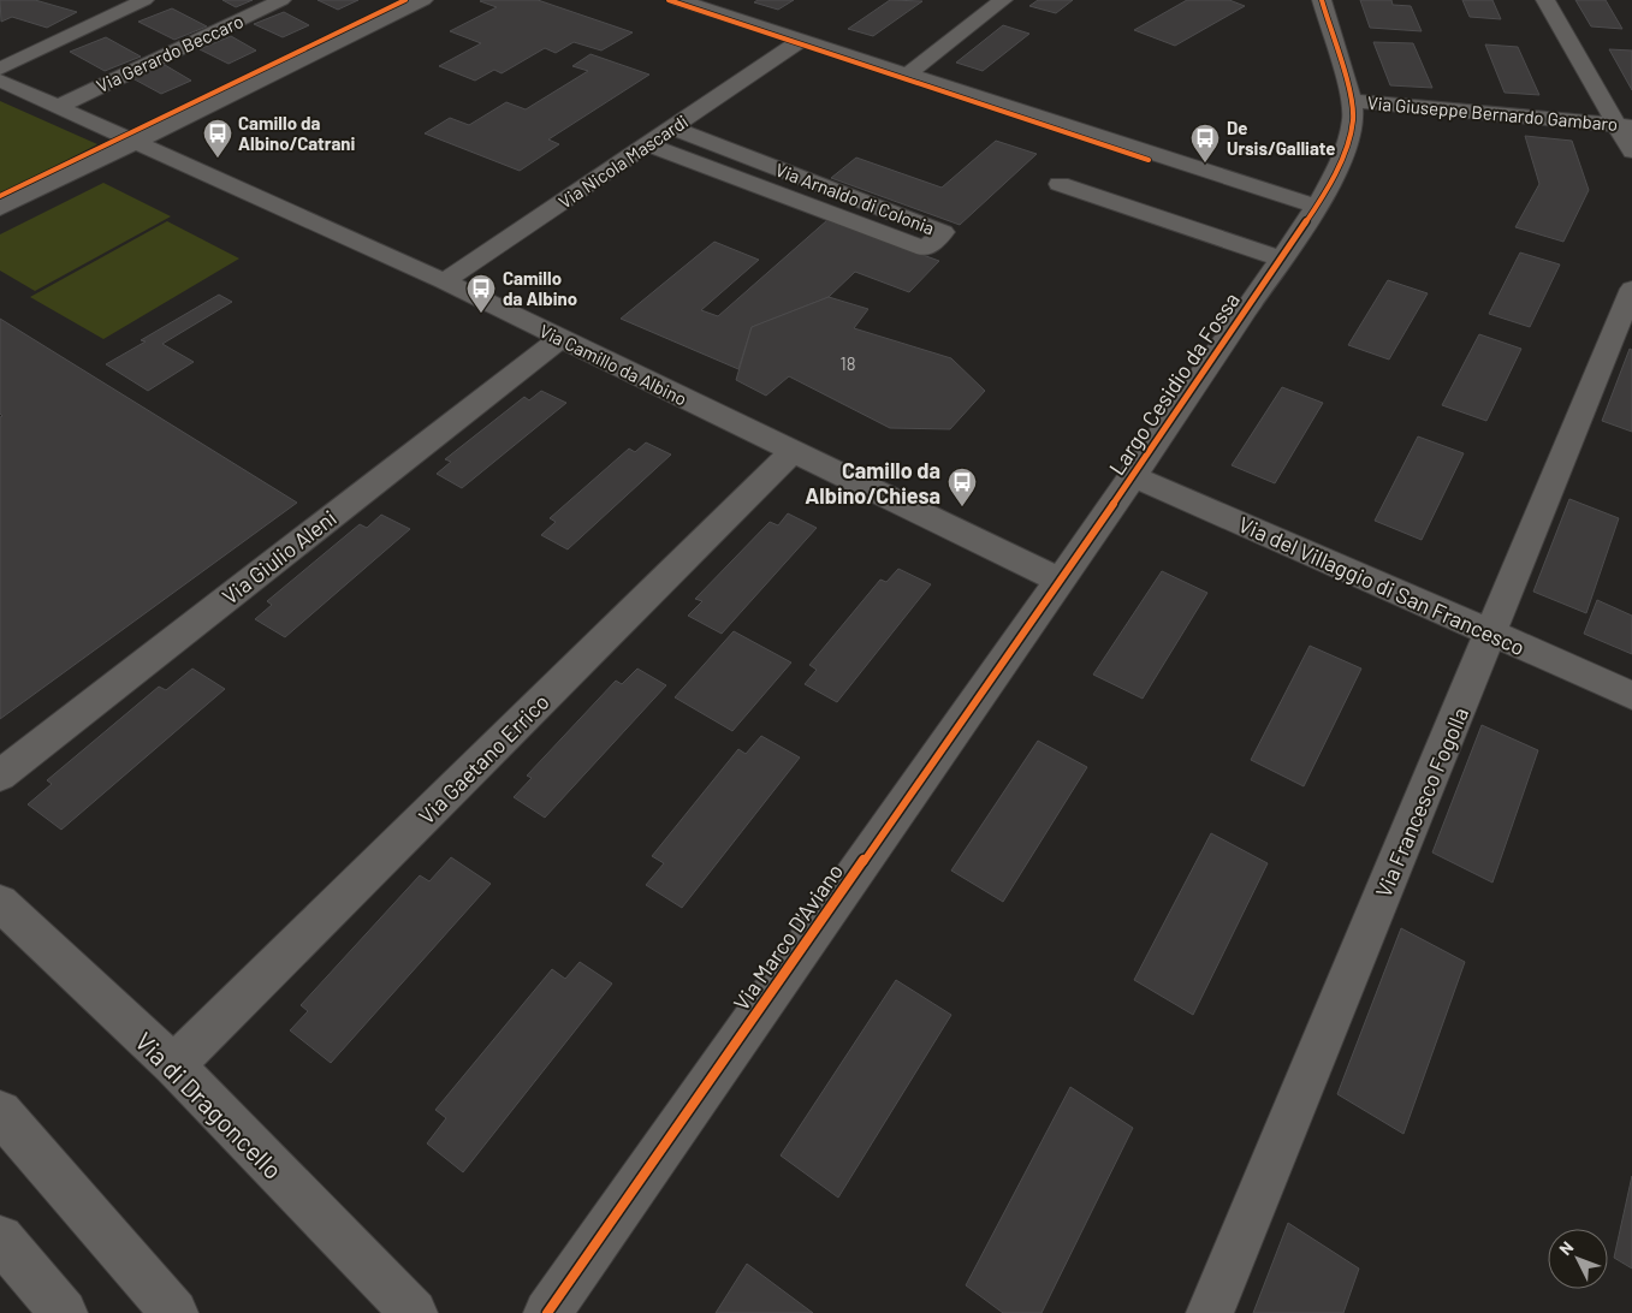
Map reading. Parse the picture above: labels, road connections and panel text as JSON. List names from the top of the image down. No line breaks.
{"streets":{"street":["Via Gerardo Beccaro","Via Giuseppe Bernardo Gambaro","Via Nicola Mascardi","Via Arnaldo di Colonia","Via Camillo da Albino","Largo Cesidio da Fossa","Via Giulio Aleni","Via del Villaggio di San Francesco","Via Gaetano Errico","Via Francesco Fogolla","Via Marco D'Aviano","Via di Dragoncello"]},"crossings":[["Via Gerardo Beccaro","Via Camillo da Albino"],["Via Giuseppe Bernardo Gambaro","Largo Cesidio da Fossa"],["Via Nicola Mascardi","Via Arnaldo di Colonia"],["Via Nicola Mascardi","Via Camillo da Albino"],["Via Camillo da Albino","Largo Cesidio da Fossa"],["Via Camillo da Albino","Via Giulio Aleni"],["Via Camillo da Albino","Via Gaetano Errico"],["Via Camillo da Albino","Via Marco D'Aviano"],["Largo Cesidio da Fossa","Via del Villaggio di San Francesco"],["Largo Cesidio da Fossa","Via Marco D'Aviano"],["Via del Villaggio di San Francesco","Via Francesco Fogolla"],["Via Gaetano Errico","Via di Dragoncello"]],"places":{"bus stop":["Camillo da Albino/Catrani","De Ursis/Galliate","Camillo da Albino","Camillo da Albino/Chiesa"]},"house_numbers":["18"],"north":"top left"}
